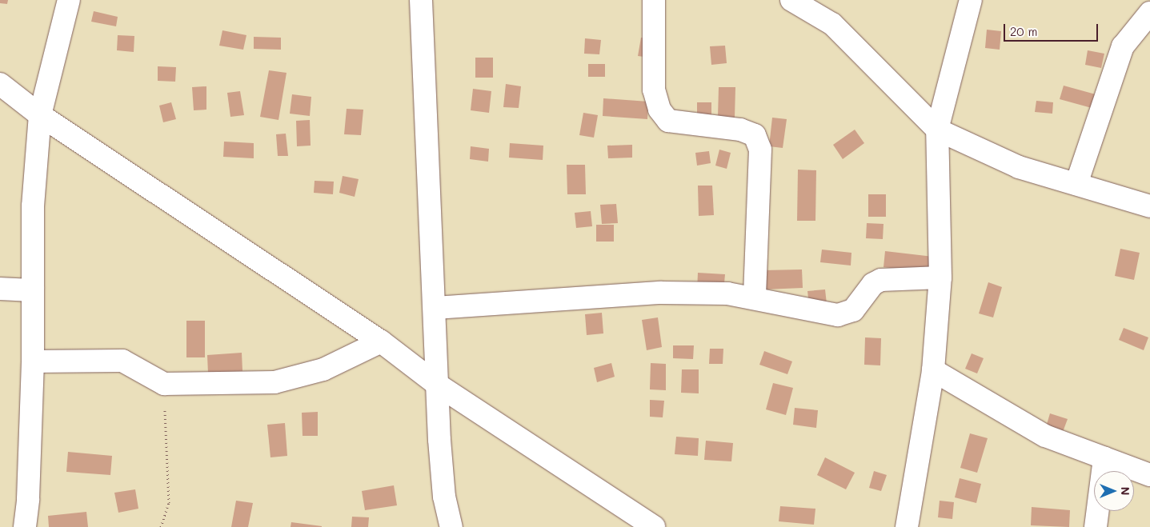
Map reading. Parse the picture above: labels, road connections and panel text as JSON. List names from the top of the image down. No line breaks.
{"scale_bar":"20 m","north":"right"}
